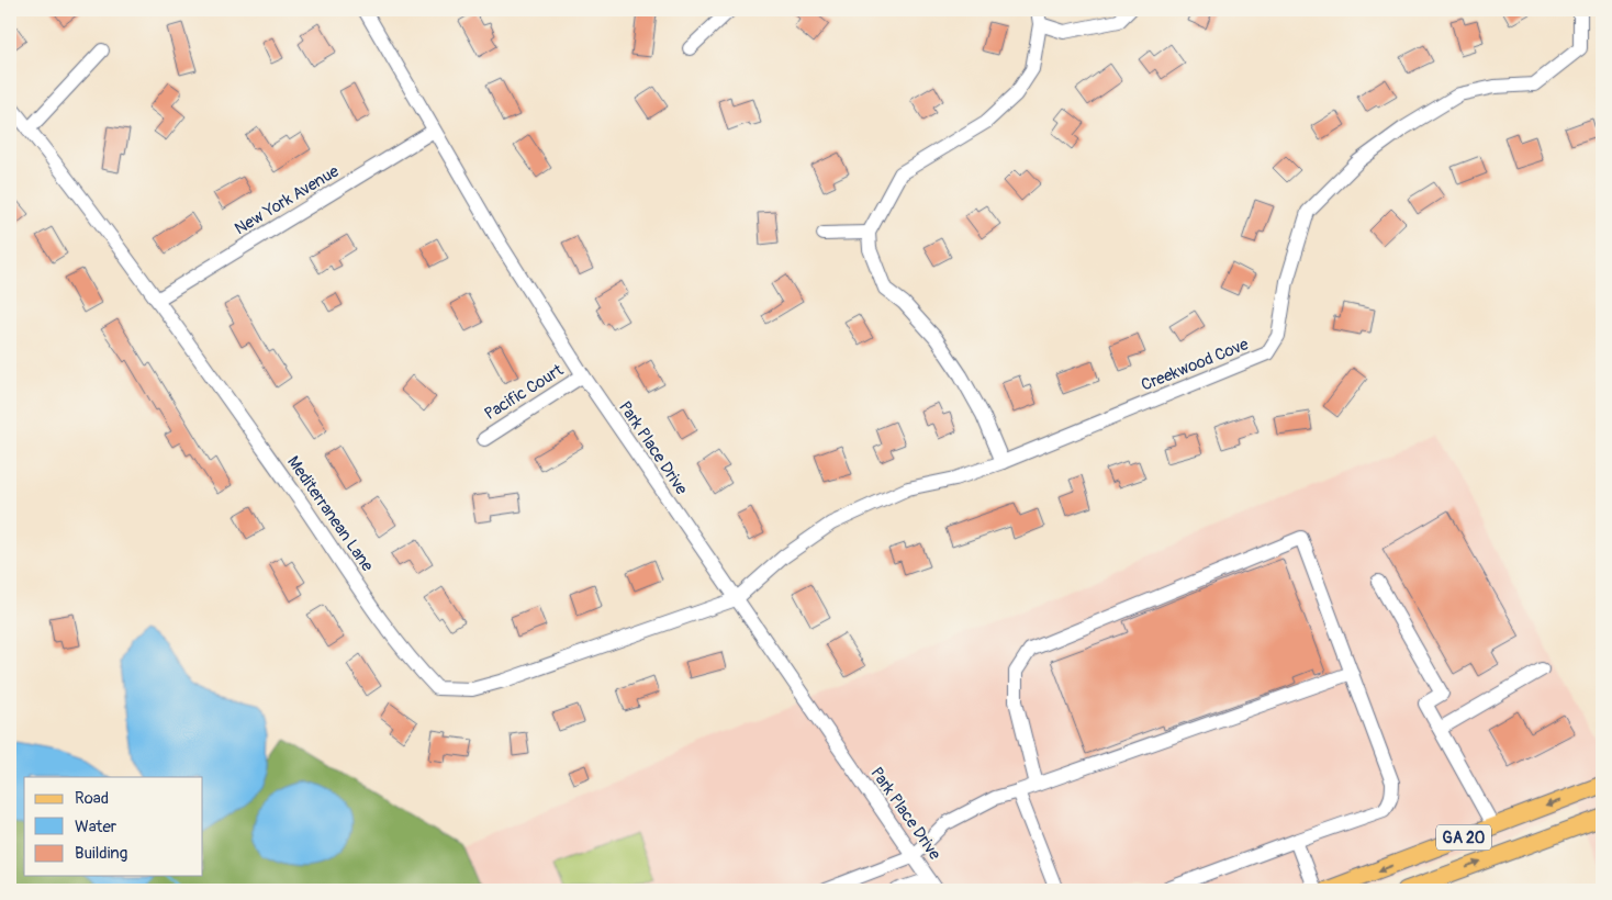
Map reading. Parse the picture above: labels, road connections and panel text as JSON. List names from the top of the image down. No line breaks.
{"streets":{"main road":["GA 20"],"street":["New York Avenue","Creekwood Cove","Pacific Court","Park Place Drive","Mediterranean Lane"]},"crossings":[["New York Avenue","Park Place Drive"],["New York Avenue","Mediterranean Lane"],["Creekwood Cove","Park Place Drive"],["Creekwood Cove","Mediterranean Lane"],["Pacific Court","Park Place Drive"],["Park Place Drive","Mediterranean Lane"]],"legend":["Road","Water","Building"]}
